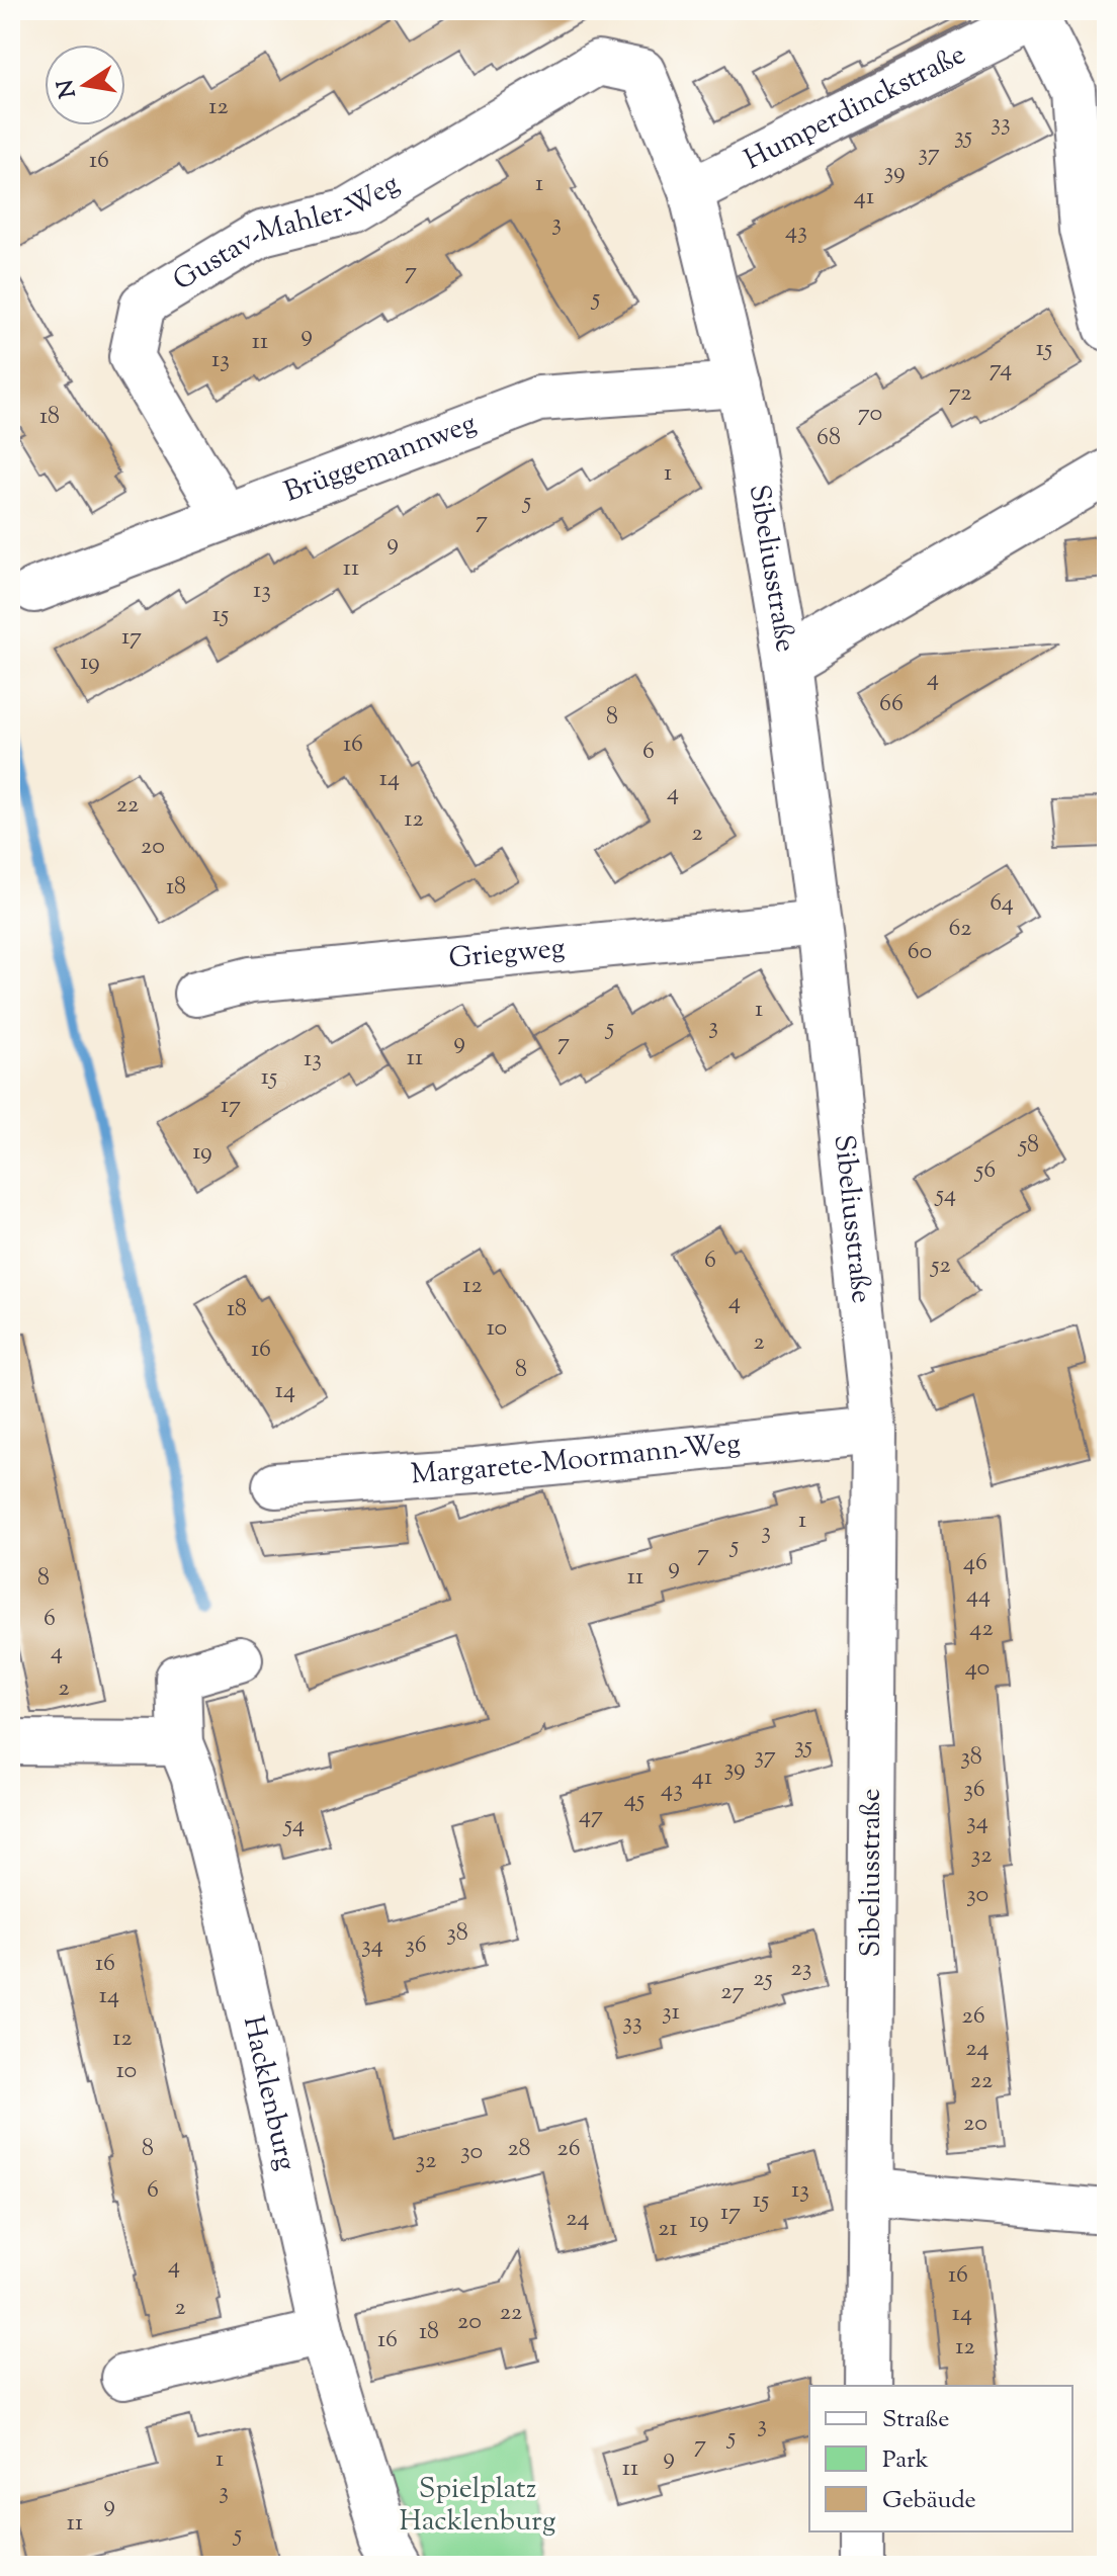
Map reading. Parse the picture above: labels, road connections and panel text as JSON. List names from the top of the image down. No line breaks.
{"streets":{"street":["Humperdinckstraße","Gustav-Mahler-Weg","Brüggemannweg","Sibeliusstraße","Griegweg","Margarete-Moormann-Weg","Hacklenburg"]},"crossings":[["Humperdinckstraße","Sibeliusstraße"],["Gustav-Mahler-Weg","Brüggemannweg"],["Gustav-Mahler-Weg","Sibeliusstraße"],["Brüggemannweg","Sibeliusstraße"],["Sibeliusstraße","Griegweg"],["Sibeliusstraße","Margarete-Moormann-Weg"]],"parks":["Spielplatz Hacklenburg"],"house_numbers":["12","33","35","37","16","39","1","41","3","43","7","5","9","11","15","13","74","72","70","18","68","1","5","7","9","11","13","15","17","19","4","66","8","16","6","14","4","22","12","2","20","18","64","62","60","1","3","5","9","7","11","13","15","17","58","19","56","54","6","52","12","4","18","10","2","16","8","14","1","3","5","7","46","9","11","8","44","6","42","4","40","2","35","37","38","39","41","43","36","45","47","34","54","32","30","38","34","36","16","23","25","27","14","31","26","33","12","24","10","22","20","8","28","26","30","32","6","13","15","17","24","19","21","4","16","2","22","14","20","18","16","12","3","5","7","9","1","11","3","9","11","5"],"legend":["Straße","Park","Gebäude"],"north":"left"}
